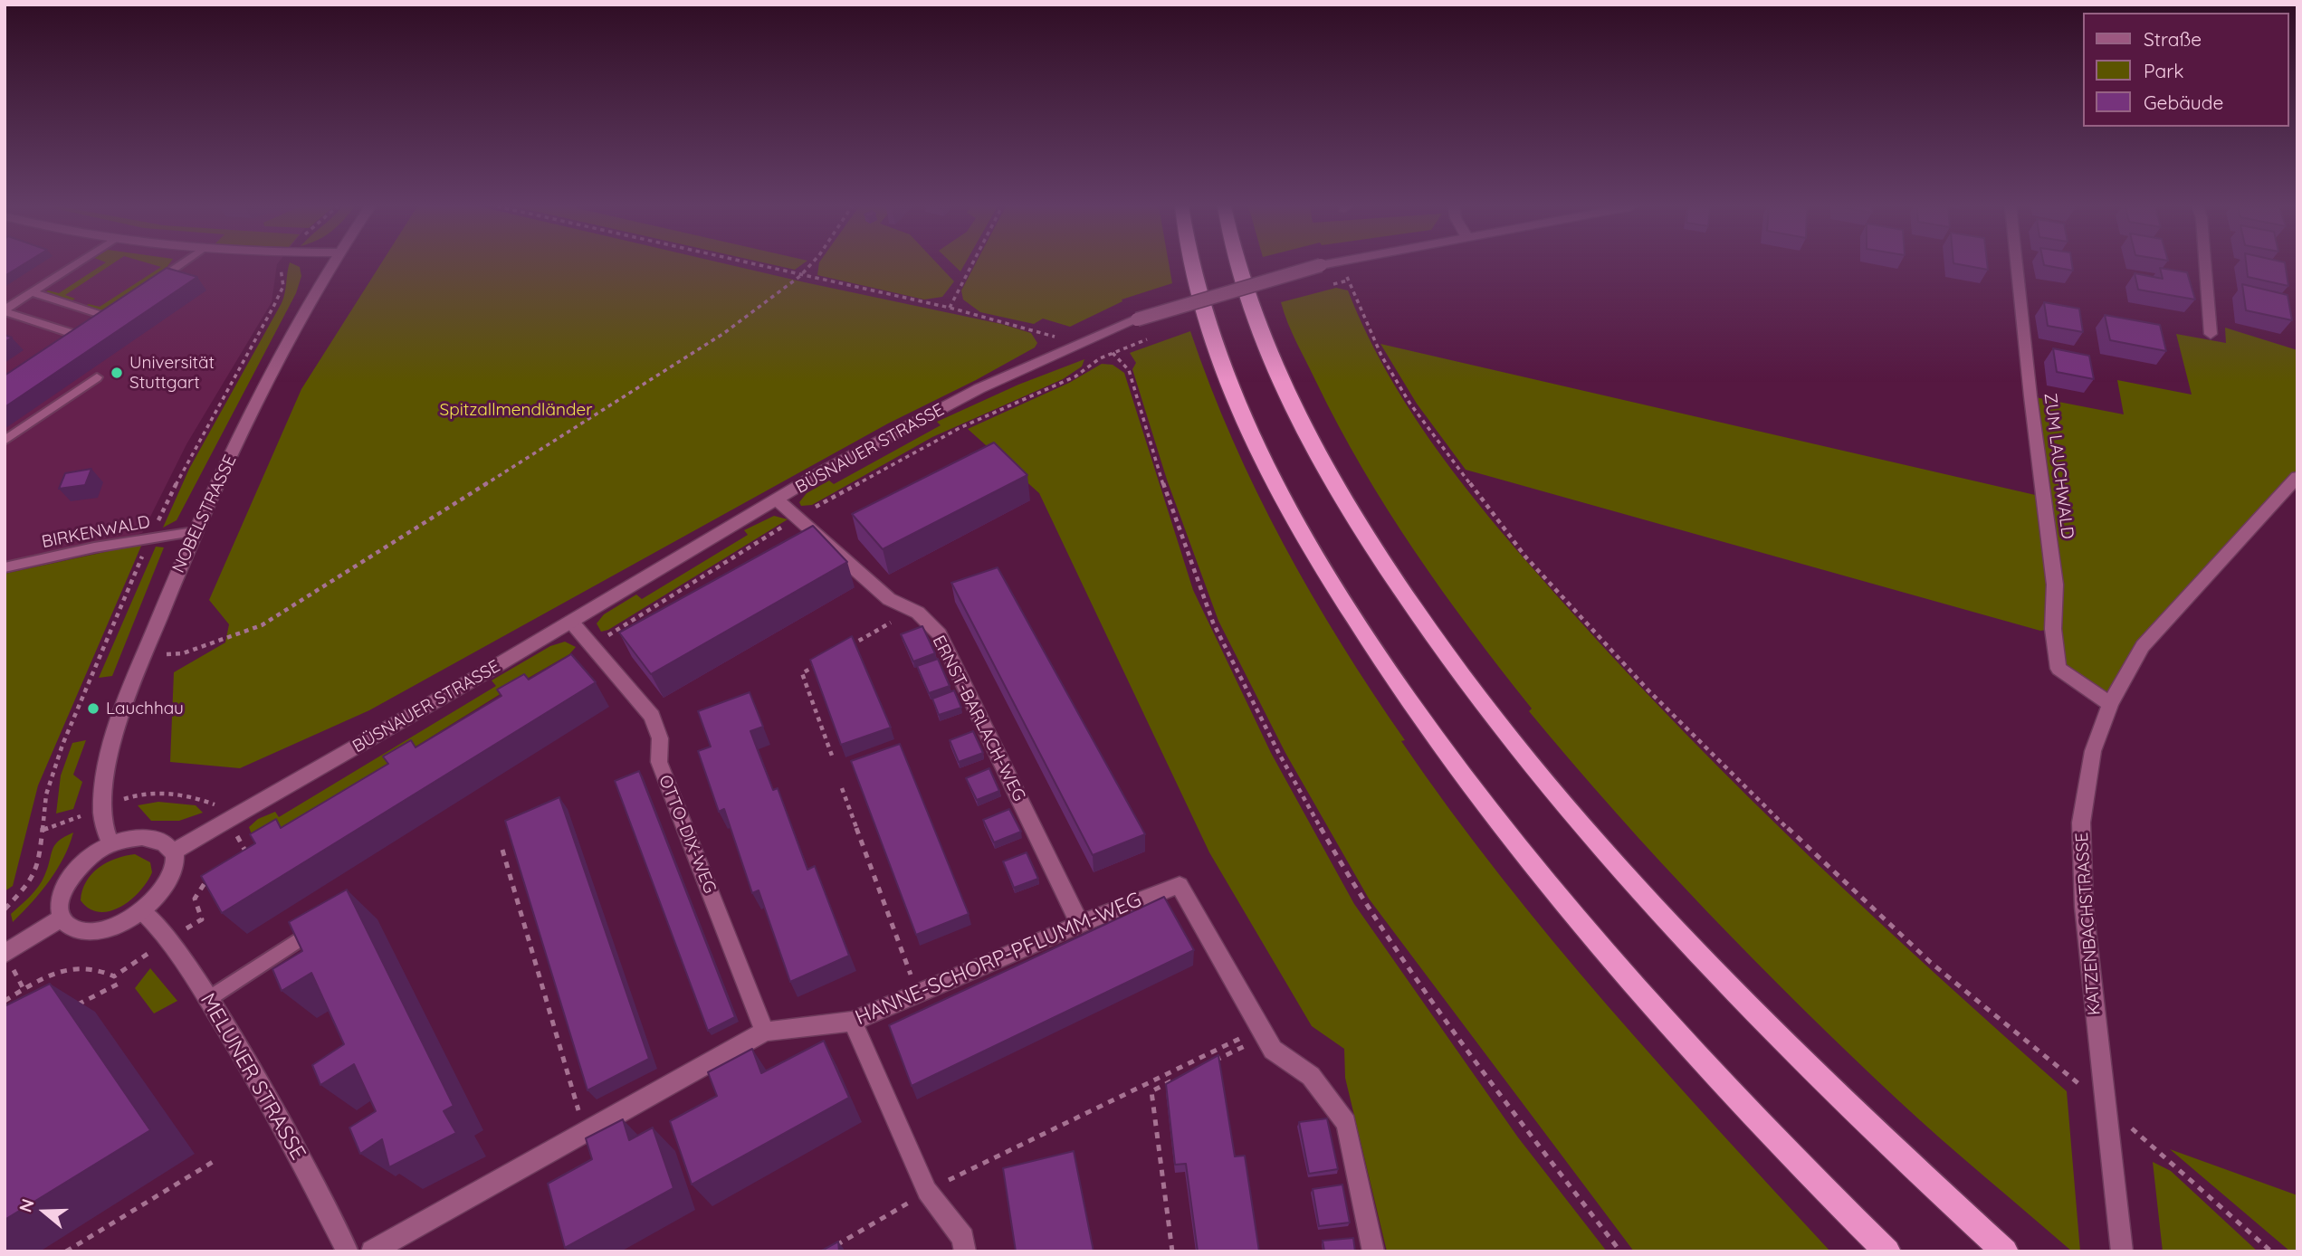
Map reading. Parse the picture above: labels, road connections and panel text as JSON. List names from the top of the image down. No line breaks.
{"streets":{"street":["BÜSNAUER STRASSE","ZUM LAUCHWALD","NOBELSTRASSE","ERNST-BARLACH-WEG","OTTO-DIX-WEG","KATZENBACHSTRASSE","HANNE-SCHORP-PFLUMM-WEG","MELUNER STRASSE"],"lane":["BIRKENWALD"]},"crossings":[["BÜSNAUER STRASSE","NOBELSTRASSE"],["BÜSNAUER STRASSE","ERNST-BARLACH-WEG"],["BÜSNAUER STRASSE","OTTO-DIX-WEG"],["BÜSNAUER STRASSE","MELUNER STRASSE"],["ZUM LAUCHWALD","KATZENBACHSTRASSE"],["NOBELSTRASSE","BIRKENWALD"],["NOBELSTRASSE","MELUNER STRASSE"],["ERNST-BARLACH-WEG","HANNE-SCHORP-PFLUMM-WEG"],["OTTO-DIX-WEG","HANNE-SCHORP-PFLUMM-WEG"]],"parks":["Spitzallmendländer"],"places":["Universität Stuttgart","Lauchhau"],"legend":["Straße","Park","Gebäude"],"north":"left"}
